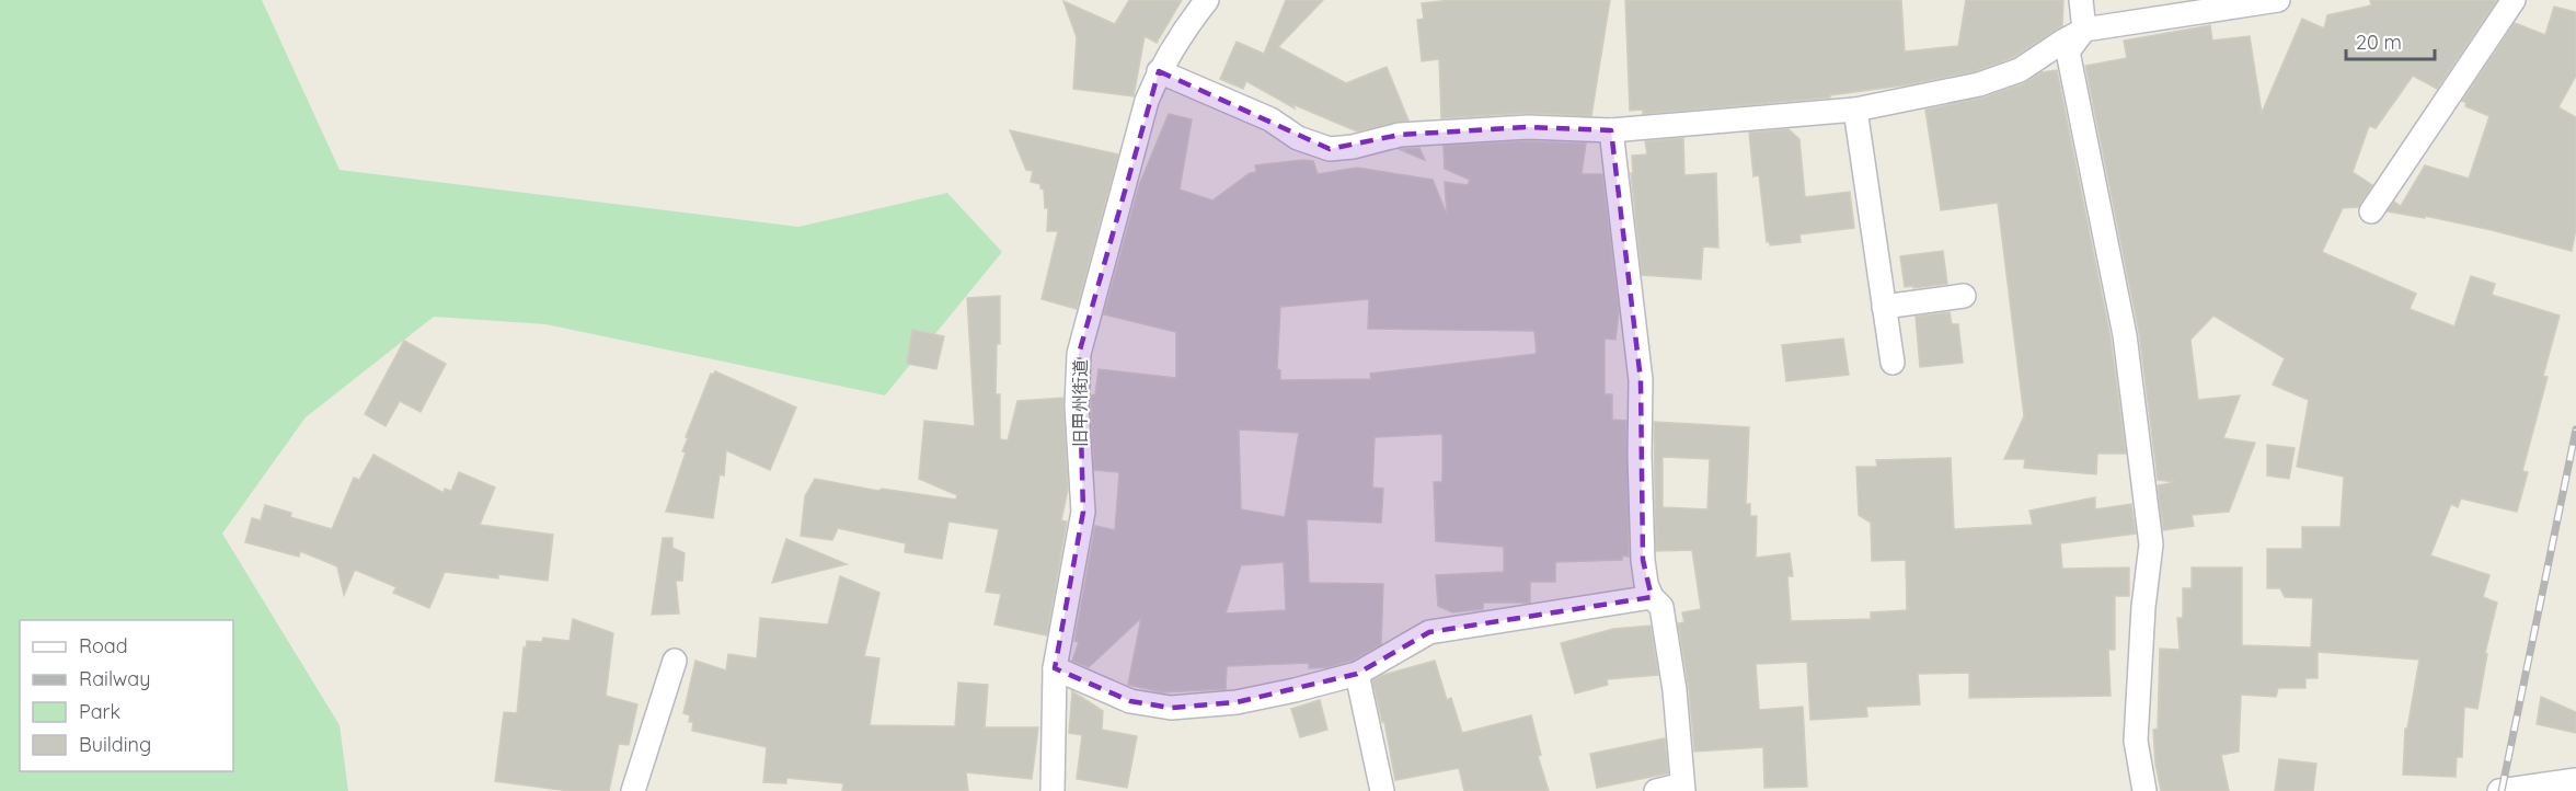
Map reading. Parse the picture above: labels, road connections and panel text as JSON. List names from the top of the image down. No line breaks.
{"streets":{"street":["旧甲州街道"]},"legend":["Road","Railway","Park","Building"],"scale_bar":"20 m"}
